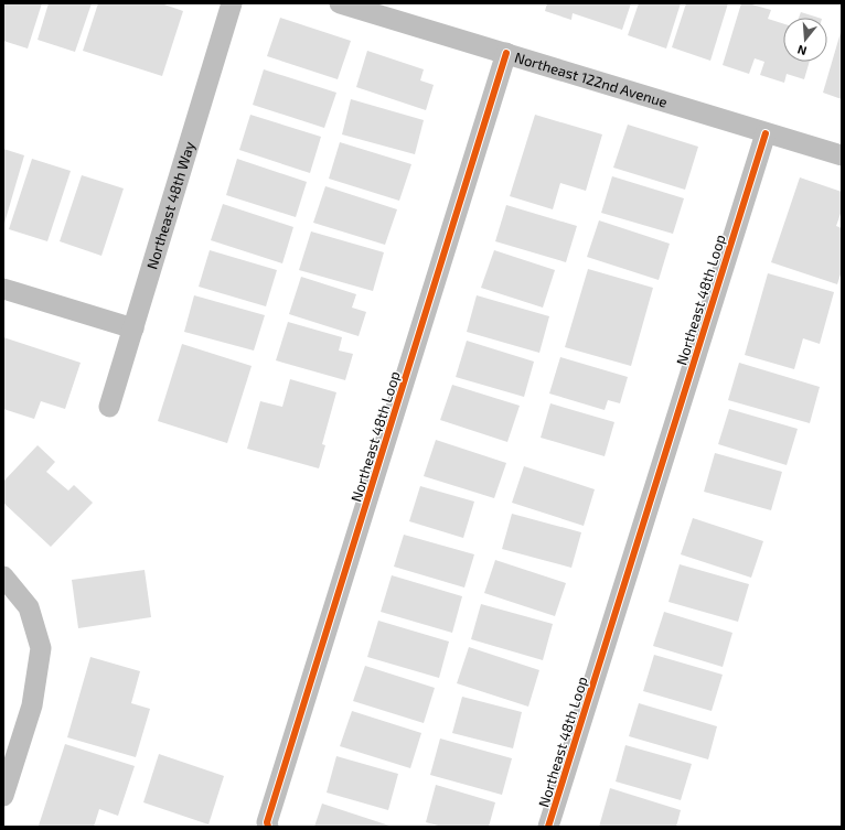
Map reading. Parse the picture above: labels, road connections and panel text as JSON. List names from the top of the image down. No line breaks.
{"streets":{"street":["Northeast 122nd Avenue","Northeast 48th Way","Northeast 48th Loop"]},"crossings":[["Northeast 122nd Avenue","Northeast 48th Loop"]],"north":"bottom"}
